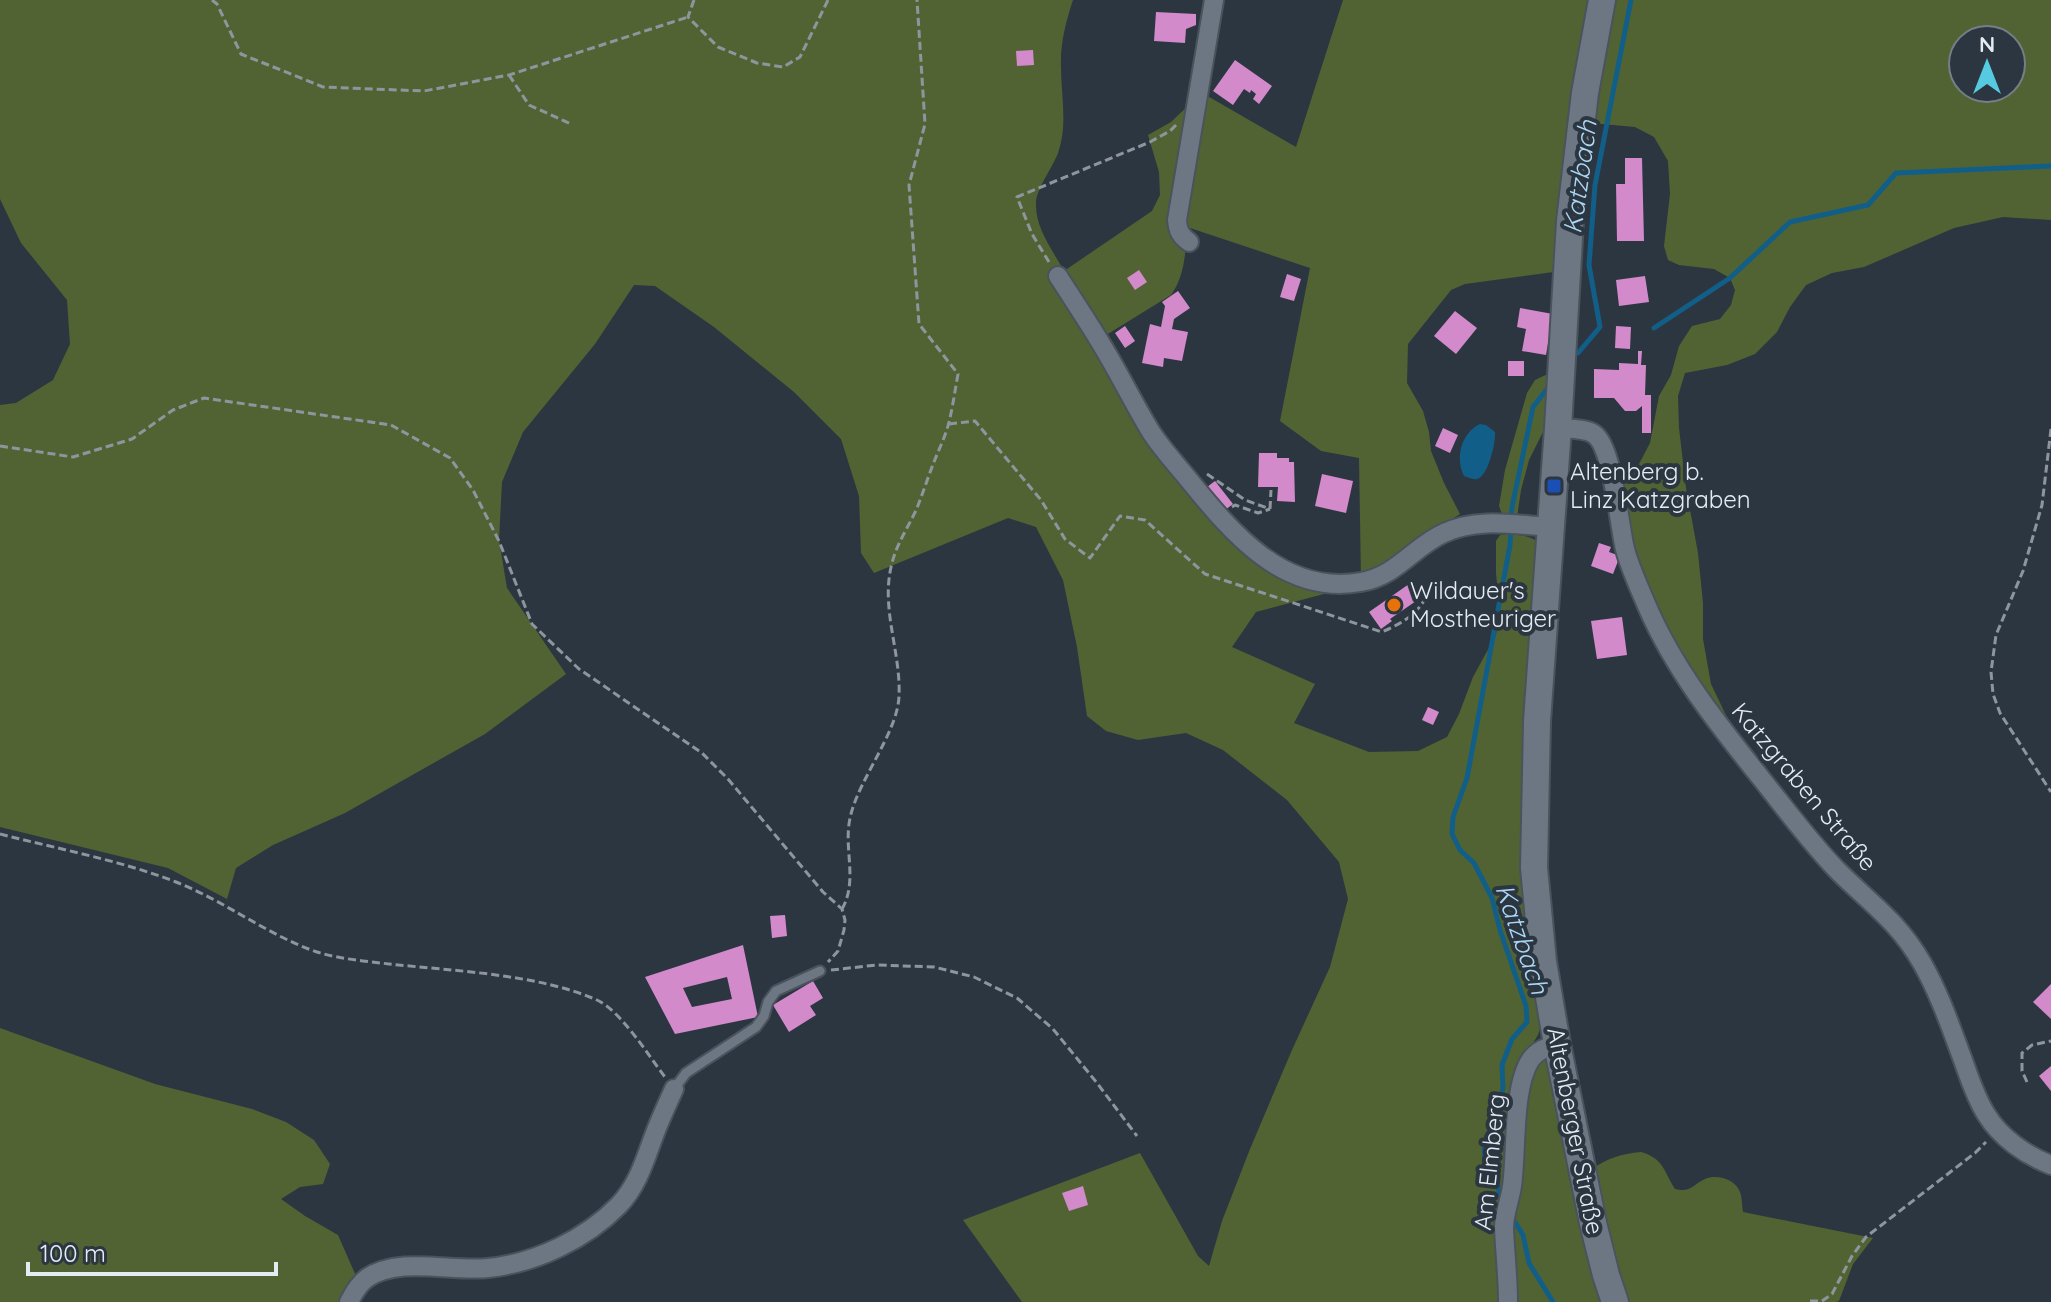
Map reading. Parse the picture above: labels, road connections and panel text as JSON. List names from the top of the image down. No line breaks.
{"streets":{"street":["Katzgraben Straße","Altenberger Straße","Am Elmberg"]},"crossings":[["Katzgraben Straße","Altenberger Straße"],["Altenberger Straße","Am Elmberg"]],"water":["Katzbach"],"places":{"transit":["Altenberg b. Linz Katzgraben"],"other":["Wildauer's Mostheuriger"]},"scale_bar":"100 m","north":"top"}
